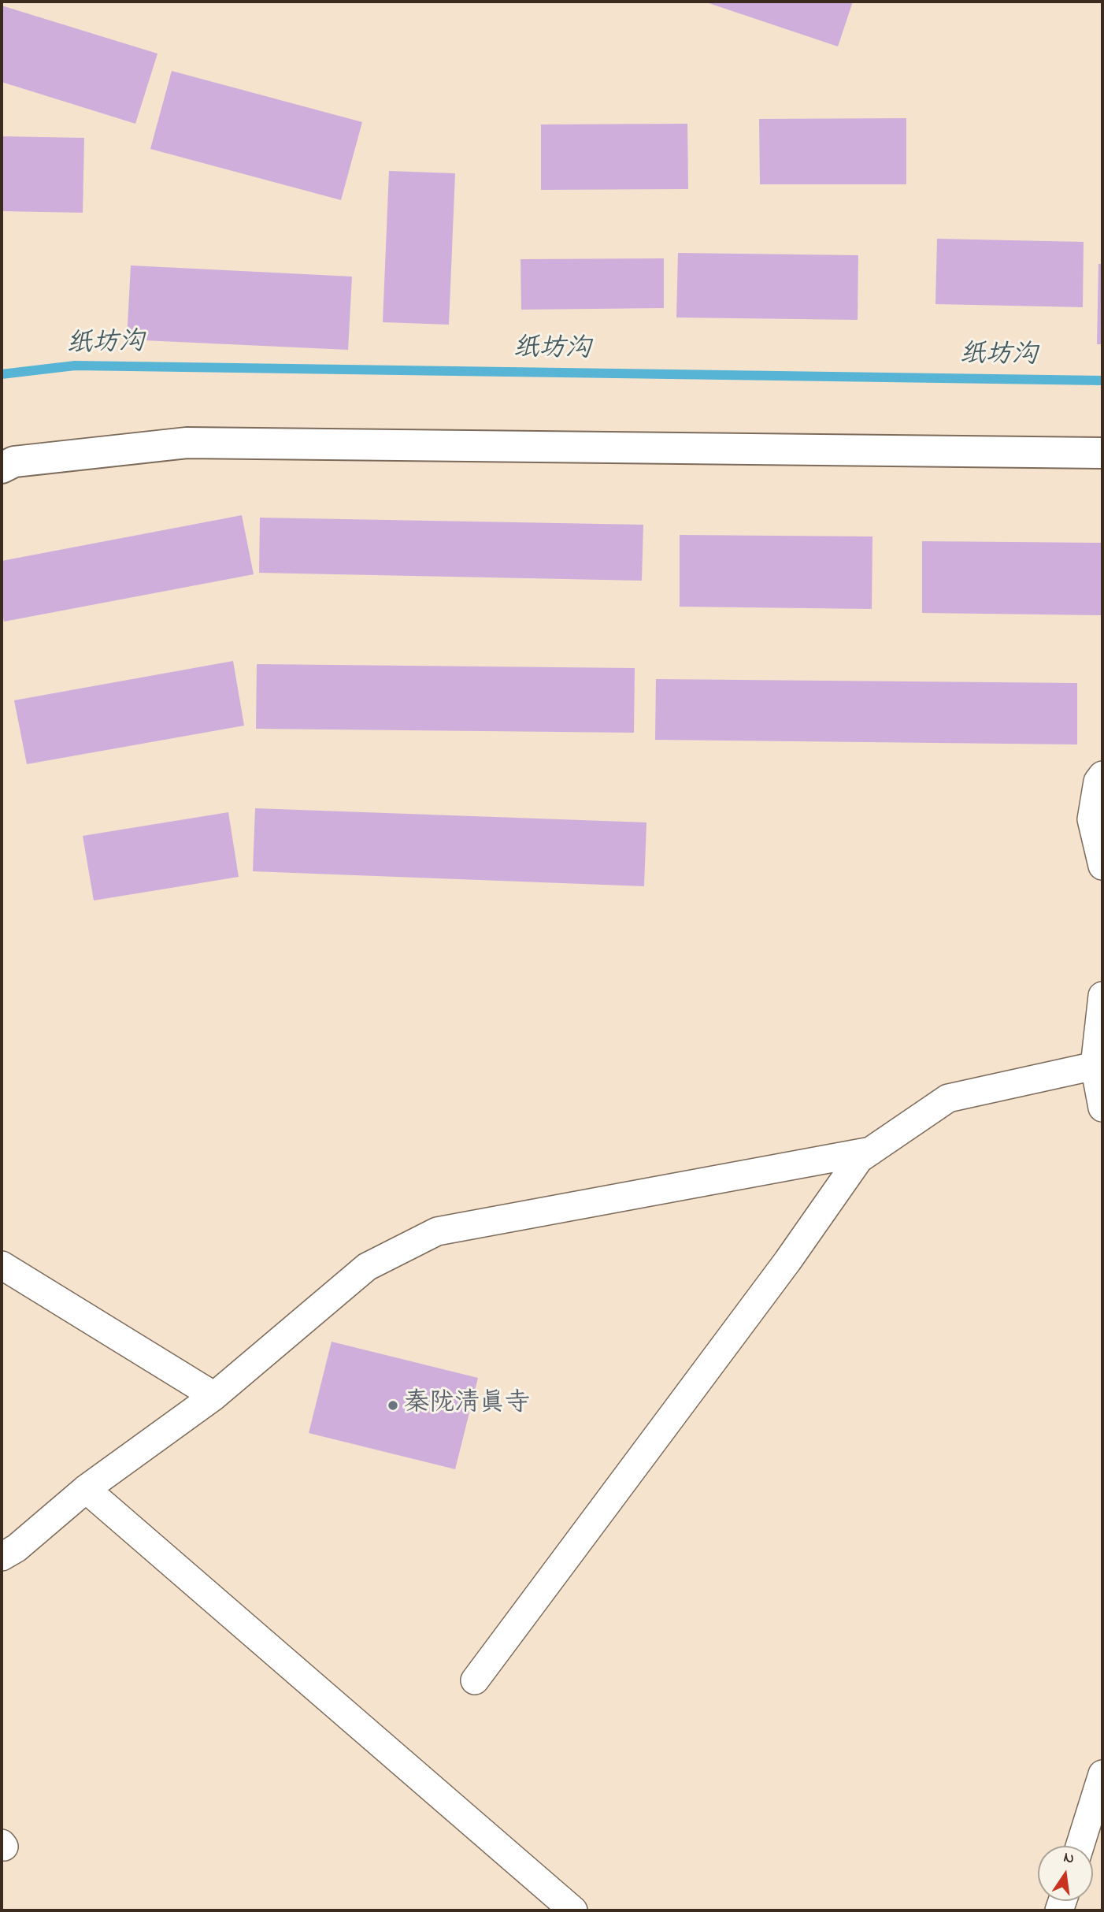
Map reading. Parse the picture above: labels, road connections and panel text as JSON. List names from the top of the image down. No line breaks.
{"water":["纸坊沟"],"places":["秦陇清真寺"],"north":"top"}
